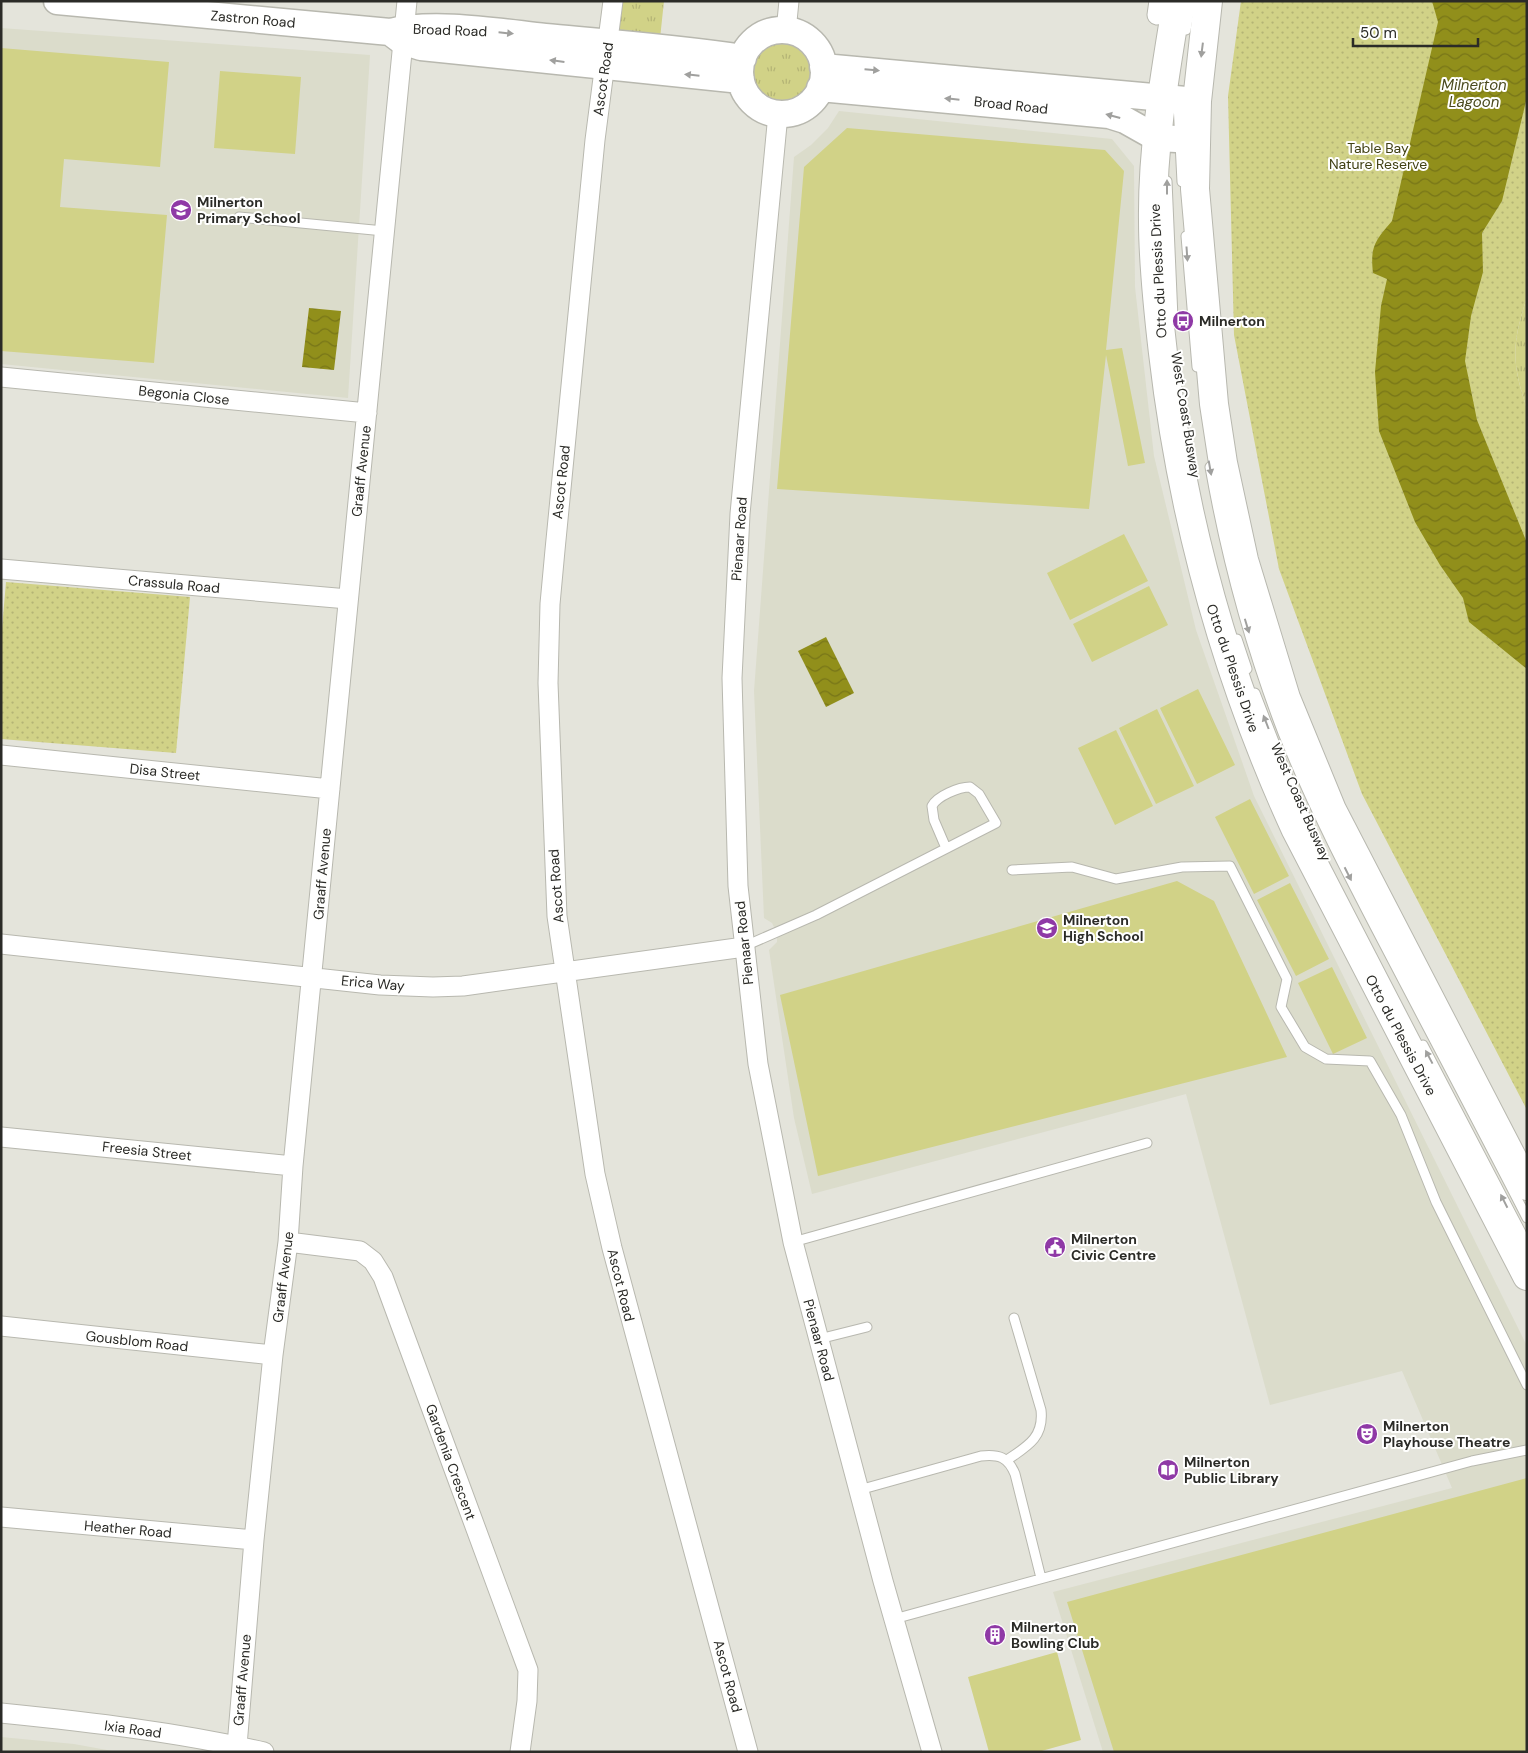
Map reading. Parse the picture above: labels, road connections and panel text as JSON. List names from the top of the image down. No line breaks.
{"streets":{"main road":["Otto du Plessis Drive"],"street":["Zastron Road","Broad Road","Ascot Road","Begonia Close","Graaff Avenue","Pienaar Road","Crassula Road","Disa Street","Erica Way","Freesia Street","Gousblom Road","Gardenia Crescent","Heather Road","Ixia Road"],"lane":["West Coast Busway"]},"crossings":[["Zastron Road","Broad Road"],["Zastron Road","Graaff Avenue"],["Broad Road","Ascot Road"],["Broad Road","Otto du Plessis Drive"],["Broad Road","Graaff Avenue"],["Broad Road","Pienaar Road"],["Ascot Road","Erica Way"],["Otto du Plessis Drive","West Coast Busway"],["Begonia Close","Graaff Avenue"],["Graaff Avenue","Crassula Road"],["Graaff Avenue","Disa Street"],["Graaff Avenue","Erica Way"],["Graaff Avenue","Freesia Street"],["Graaff Avenue","Gousblom Road"],["Graaff Avenue","Gardenia Crescent"],["Graaff Avenue","Heather Road"],["Graaff Avenue","Ixia Road"],["Pienaar Road","Erica Way"]],"water":["Milnerton Lagoon"],"parks":["Table Bay Nature Reserve"],"places":{"school or university":["Milnerton Primary School","Milnerton High School"],"bus stop":["Milnerton"],"public building":["Milnerton Civic Centre"],"theatre":["Milnerton Playhouse Theatre"],"library":["Milnerton Public Library"],"building":["Milnerton Bowling Club"]},"scale_bar":"50 m"}
